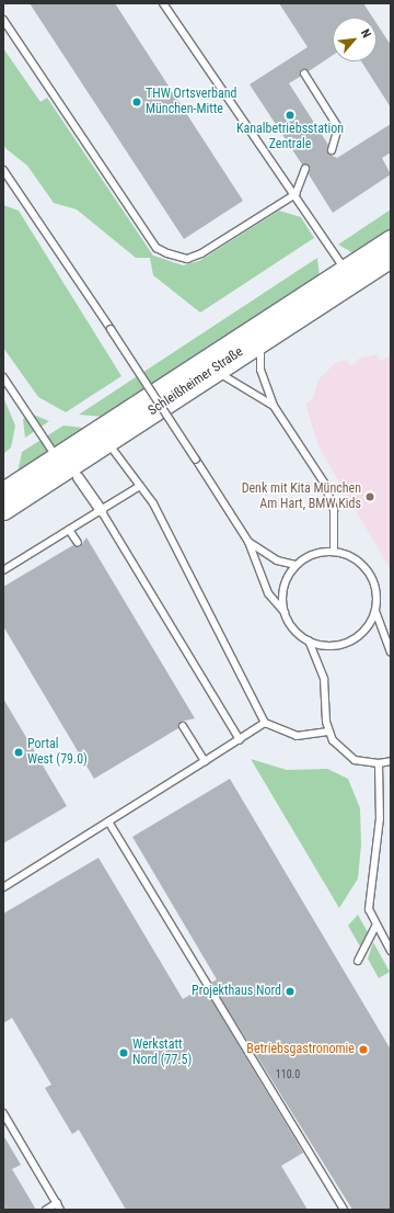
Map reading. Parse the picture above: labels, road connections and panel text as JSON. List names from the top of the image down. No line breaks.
{"streets":{"main road":["Schleißheimer Straße"]},"places":["THW Ortsverband München-Mitte","Kanalbetriebsstation Zentrale","Denk mit Kita München Am Hart, BMW Kids","Portal West (79.0)","Projekthaus Nord","Betriebsgastronomie","Werkstatt Nord (77.5)"],"house_numbers":["110.0"],"north":"top right"}
